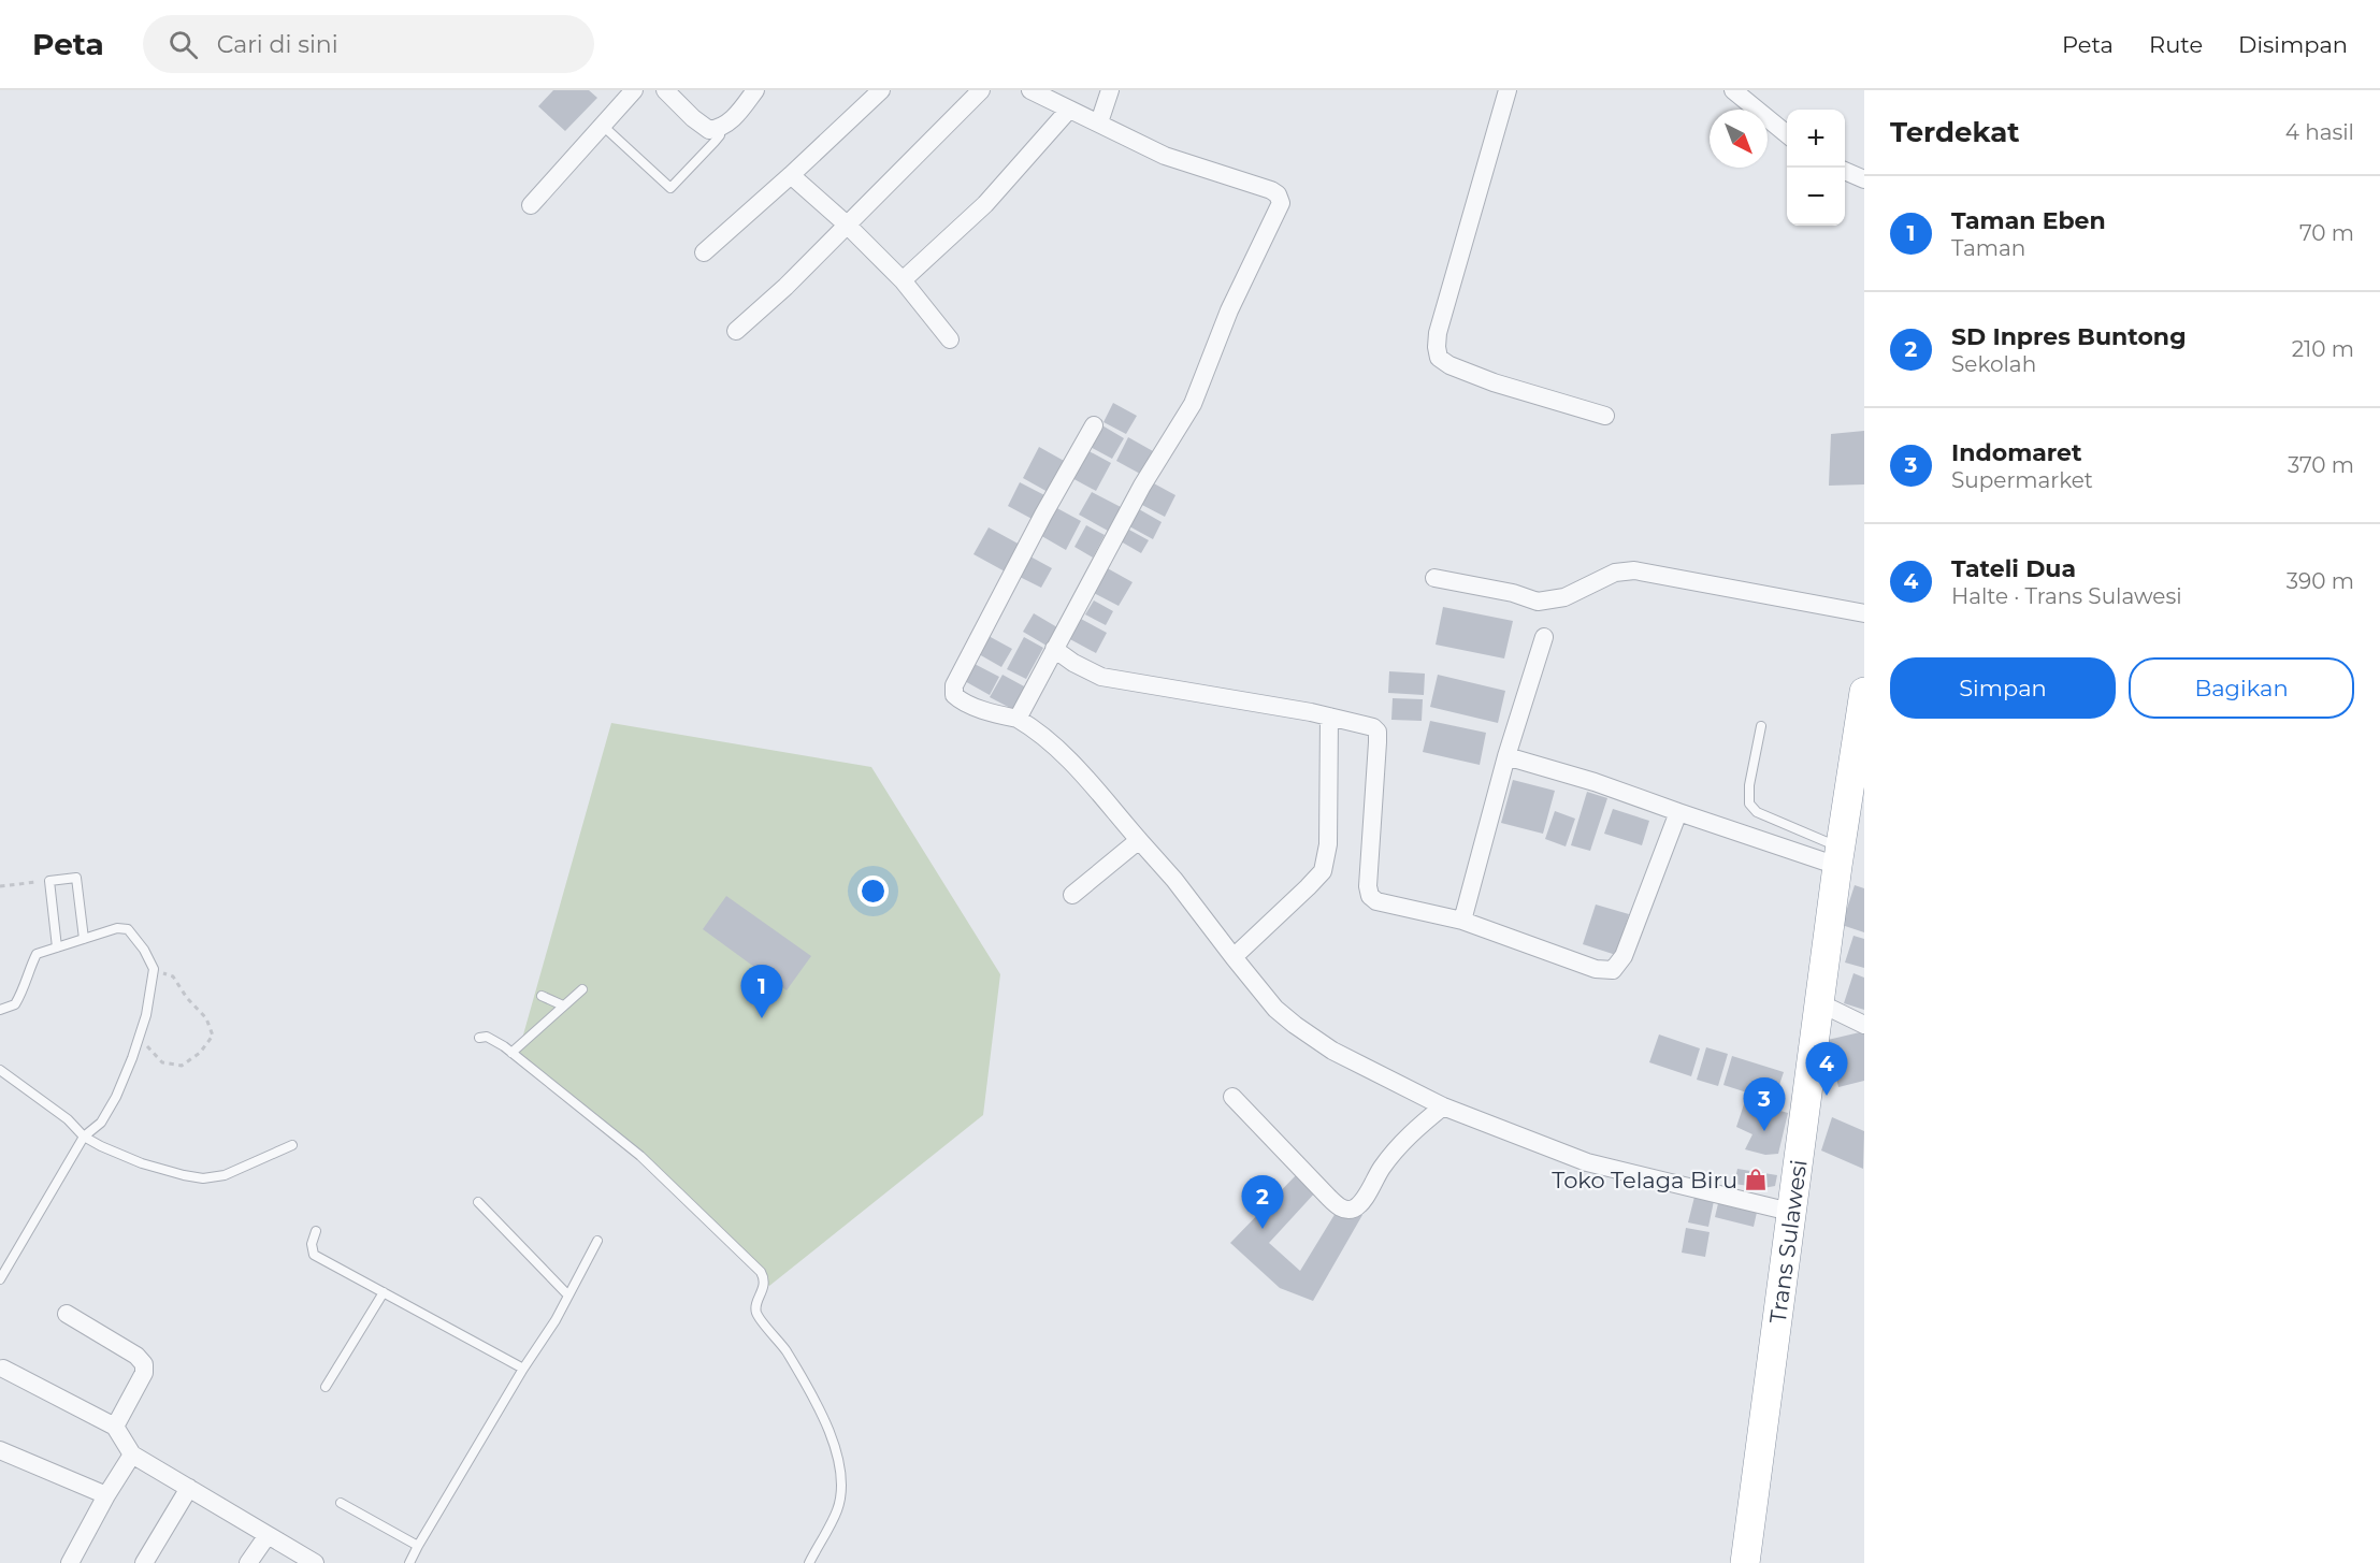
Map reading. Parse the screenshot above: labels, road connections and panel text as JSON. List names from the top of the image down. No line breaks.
{"streets":{"highway":["Trans Sulawesi"]},"places":{"shop":["Toko Telaga Biru"]},"north":"bottom right","page":{"header":"Peta","search":"Cari di sini","nav":["Peta","Rute","Disimpan"],"heading":["Terdekat","4 hasil"],"map_buttons":["+","−"],"list":[{"mark":"1","name":"Taman Eben","note":"Taman","value":"70 m"},{"mark":"2","name":"SD Inpres Buntong","note":"Sekolah","value":"210 m"},{"mark":"3","name":"Indomaret","note":"Supermarket","value":"370 m"},{"mark":"4","name":"Tateli Dua","note":"Halte · Trans Sulawesi","value":"390 m"}],"buttons":["Simpan","Bagikan"],"pins":["1","4","3","2"]}}
